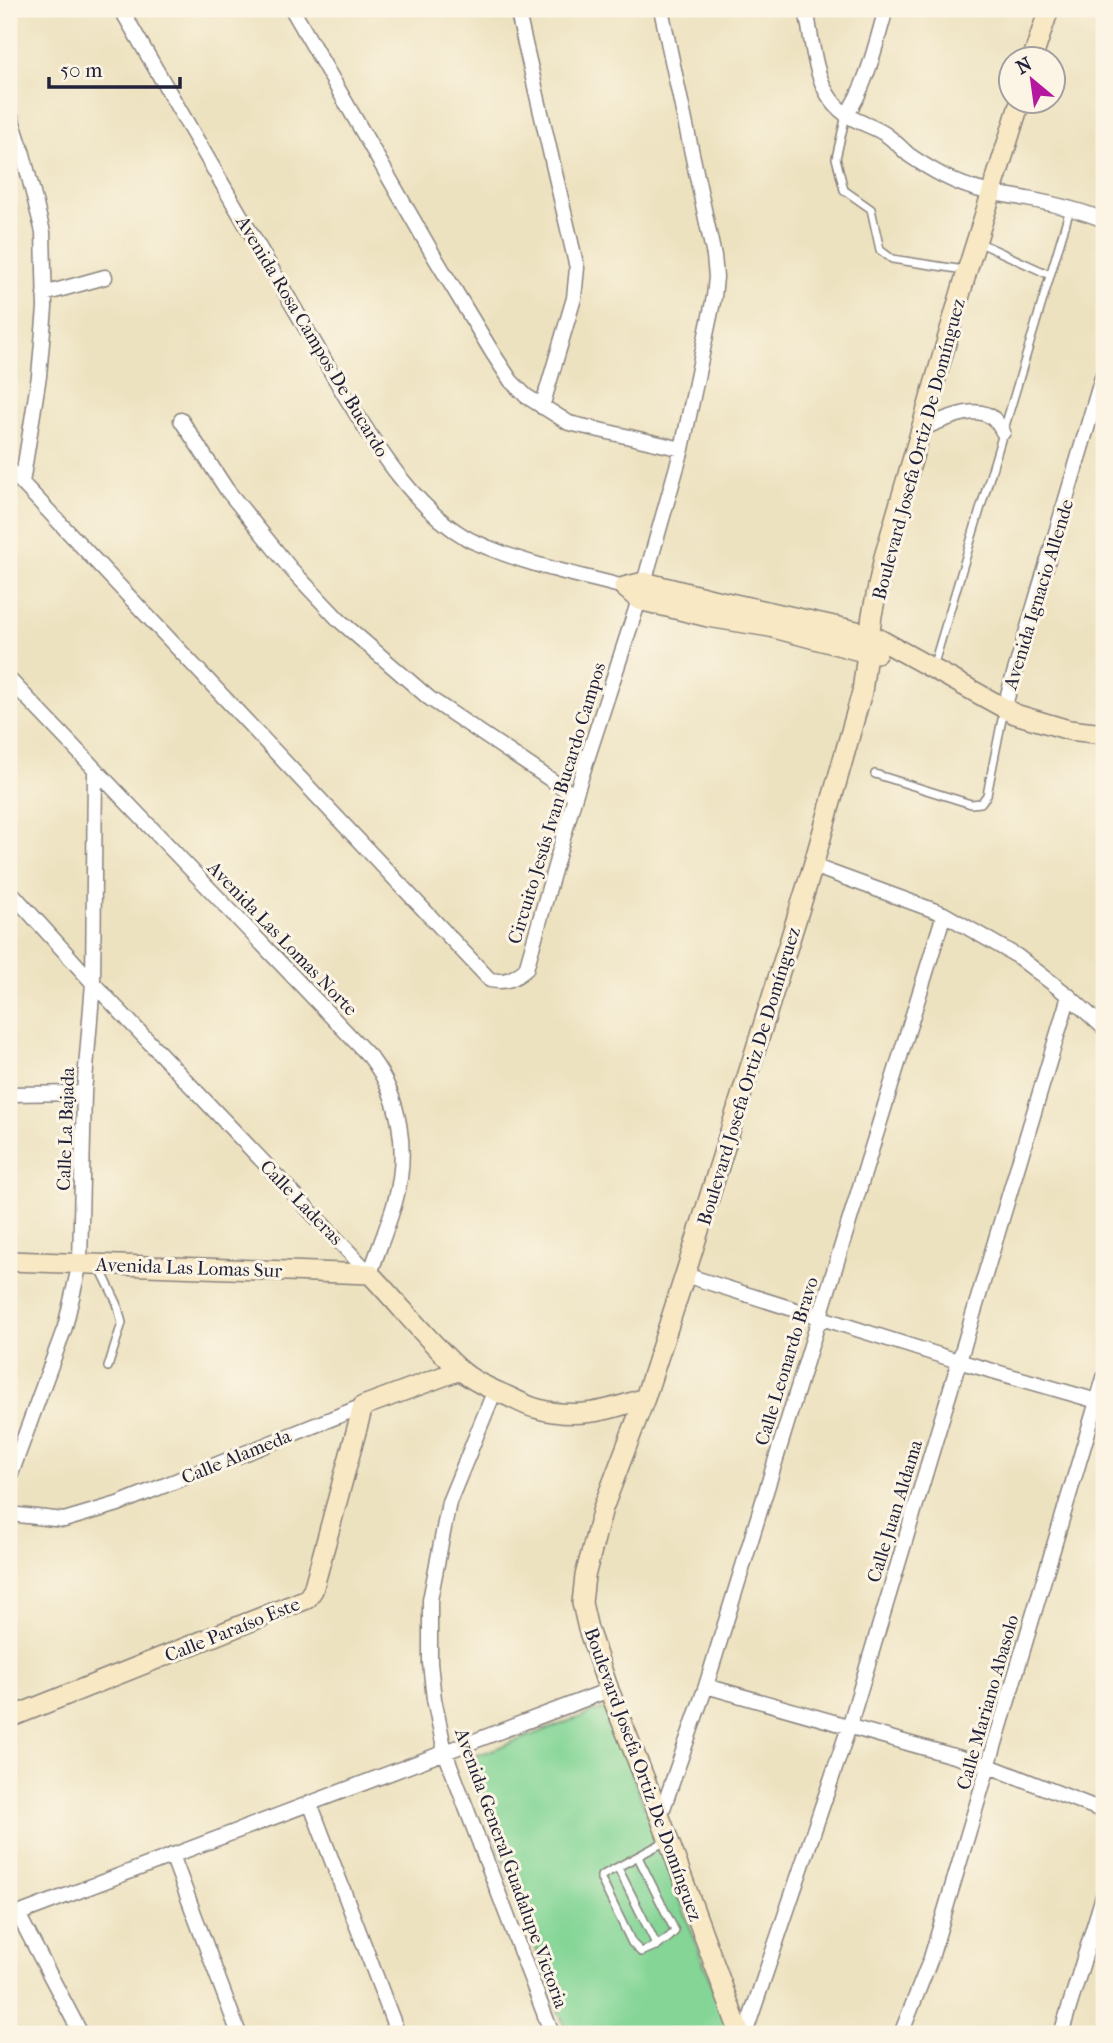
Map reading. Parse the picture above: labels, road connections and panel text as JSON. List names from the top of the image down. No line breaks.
{"streets":{"main road":["Avenida Rosa Campos De Bucardo","Boulevard Josefa Ortiz De Domínguez","Avenida Ignacio Allende","Calle Laderas","Avenida Las Lomas Sur","Calle Alameda","Calle Paraíso Este"],"street":["Circuito Jesús Ivan Bucardo Campos","Avenida Las Lomas Norte","Calle La Bajada","Calle Leonardo Bravo","Calle Juan Aldama","Calle Mariano Abasolo","Avenida General Guadalupe Victoria"]},"crossings":[["Avenida Rosa Campos De Bucardo","Boulevard Josefa Ortiz De Domínguez"],["Avenida Rosa Campos De Bucardo","Avenida Ignacio Allende"],["Avenida Rosa Campos De Bucardo","Circuito Jesús Ivan Bucardo Campos"],["Boulevard Josefa Ortiz De Domínguez","Calle Laderas"],["Boulevard Josefa Ortiz De Domínguez","Calle Leonardo Bravo"],["Boulevard Josefa Ortiz De Domínguez","Calle Juan Aldama"],["Avenida Las Lomas Norte","Calle La Bajada"],["Avenida Las Lomas Norte","Calle Laderas"],["Avenida Las Lomas Norte","Avenida Las Lomas Sur"],["Calle La Bajada","Calle Laderas"],["Calle La Bajada","Avenida Las Lomas Sur"],["Calle Laderas","Avenida Las Lomas Sur"],["Calle Laderas","Calle Alameda"],["Calle Laderas","Avenida General Guadalupe Victoria"],["Calle Alameda","Calle Paraíso Este"]],"scale_bar":"50 m","north":"top left"}
